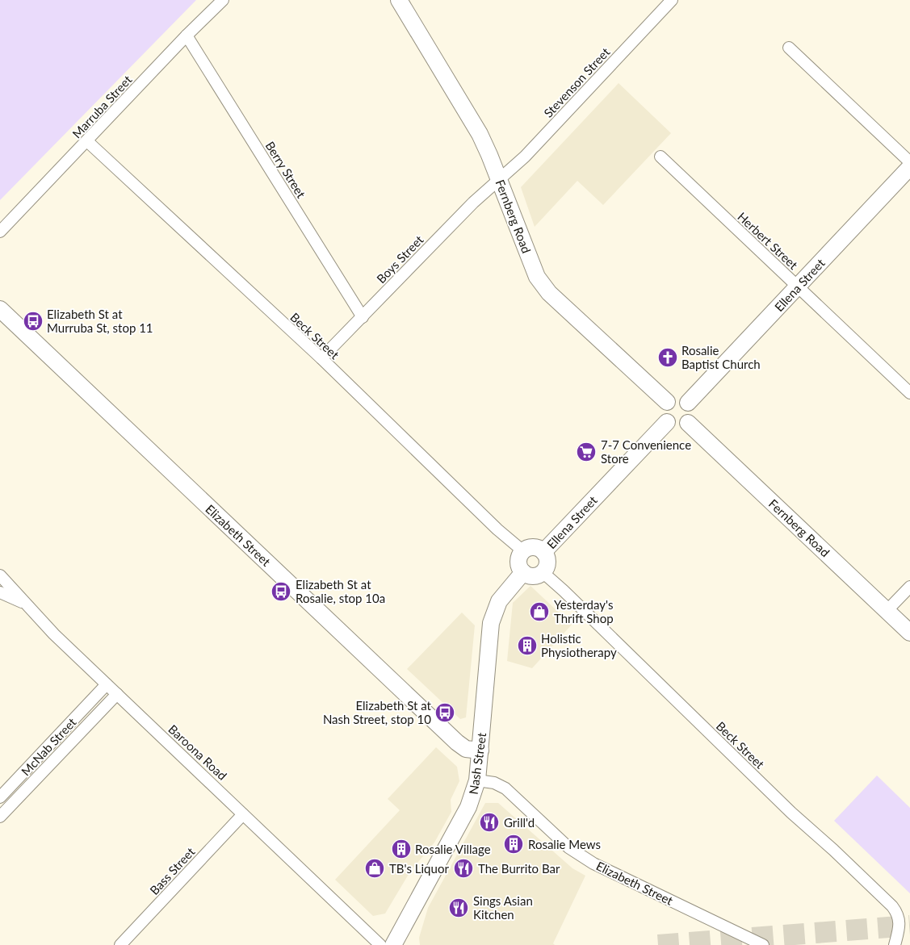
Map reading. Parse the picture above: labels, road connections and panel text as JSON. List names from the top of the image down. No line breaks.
{"streets":{"street":["Stevenson Street","Marruba Street","Berry Street","Fernberg Road","Herbert Street","Boys Street","Ellena Street","Beck Street","Elizabeth Street","McNab Street","Baroona Road","Nash Street","Bass Street"]},"crossings":[["Stevenson Street","Fernberg Road"],["Stevenson Street","Boys Street"],["Marruba Street","Berry Street"],["Marruba Street","Beck Street"],["Berry Street","Boys Street"],["Fernberg Road","Boys Street"],["Fernberg Road","Ellena Street"],["Herbert Street","Ellena Street"],["Boys Street","Beck Street"],["Ellena Street","Beck Street"],["Ellena Street","Nash Street"],["Beck Street","Nash Street"],["Elizabeth Street","Nash Street"],["McNab Street","Baroona Road"],["Baroona Road","Nash Street"],["Baroona Road","Bass Street"]],"places":{"bus stop":["Elizabeth St at Murruba St, stop 11","Elizabeth St at Rosalie, stop 10a","Elizabeth St at Nash Street, stop 10"],"church":["Rosalie Baptist Church"],"supermarket":["7-7 Convenience Store"],"shop":["Yesterday's Thrift Shop","TB's Liquor"],"building":["Holistic Physiotherapy","Rosalie Mews","Rosalie Village"],"restaurant":["Grill'd","The Burrito Bar","Sings Asian Kitchen"]}}
